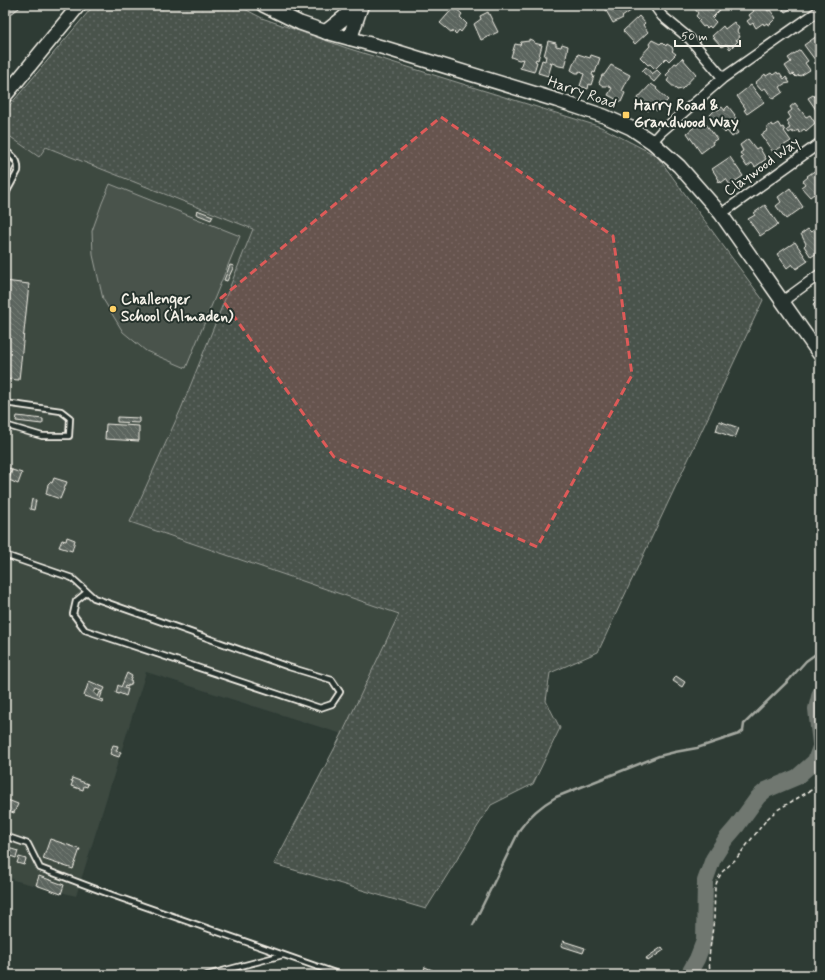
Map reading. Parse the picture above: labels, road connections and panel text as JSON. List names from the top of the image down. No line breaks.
{"streets":{"street":["Harry Road","Claywood Way"]},"crossings":[["Harry Road","Claywood Way"]],"places":{"transit":["Harry Road & Grandwood Way"],"other":["Challenger School (Almaden)"]},"scale_bar":"50 m"}
